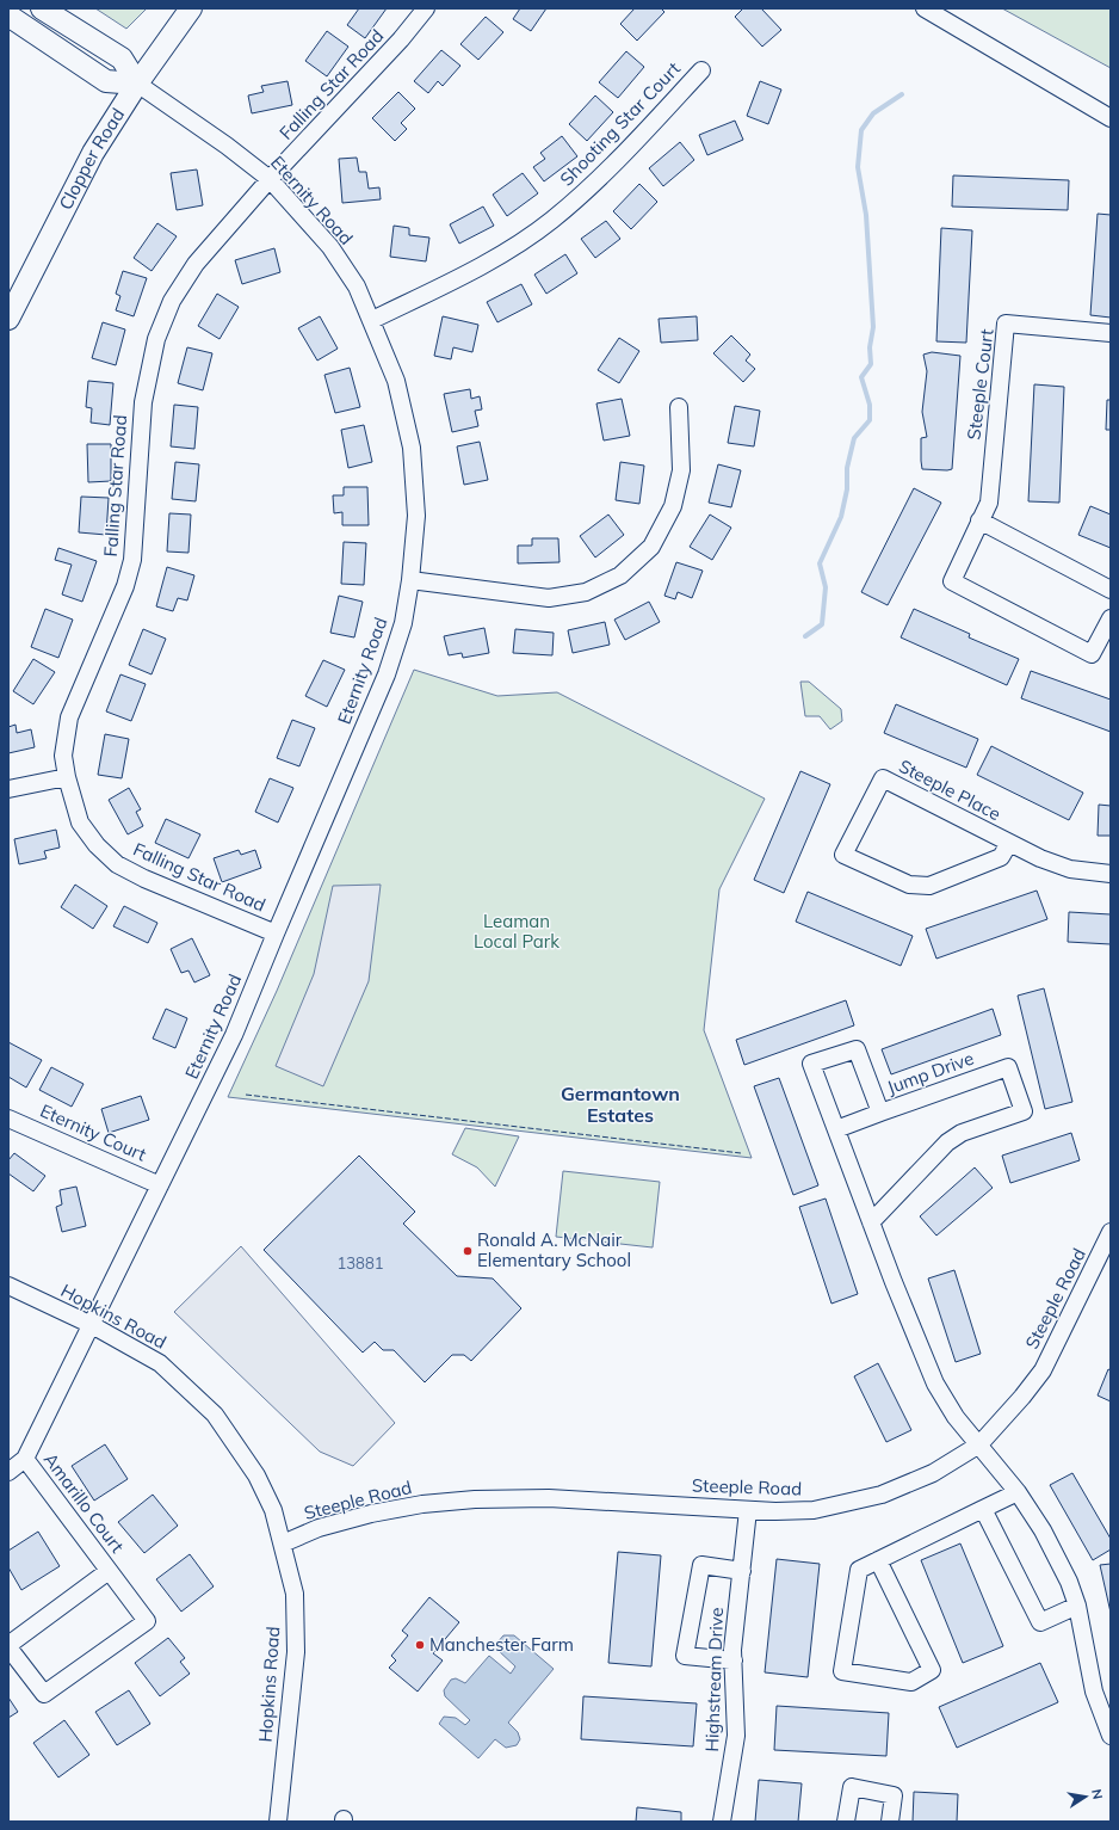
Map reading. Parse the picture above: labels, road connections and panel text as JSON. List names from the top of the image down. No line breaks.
{"streets":{"main road":["Clopper Road"],"street":["Falling Star Road","Shooting Star Court","Eternity Road","Steeple Court","Steeple Place","Jump Drive","Eternity Court","Steeple Road","Hopkins Road","Amarillo Court","Highstream Drive"]},"crossings":[["Falling Star Road","Eternity Road"],["Shooting Star Court","Eternity Road"],["Clopper Road","Eternity Road"],["Eternity Road","Eternity Court"],["Eternity Road","Hopkins Road"],["Eternity Road","Amarillo Court"],["Jump Drive","Steeple Road"],["Steeple Road","Hopkins Road"],["Steeple Road","Highstream Drive"]],"districts":["Germantown Estates"],"parks":["Leaman Local Park"],"places":["Ronald A. McNair Elementary School","Manchester Farm"],"house_numbers":["13881"],"north":"right"}
